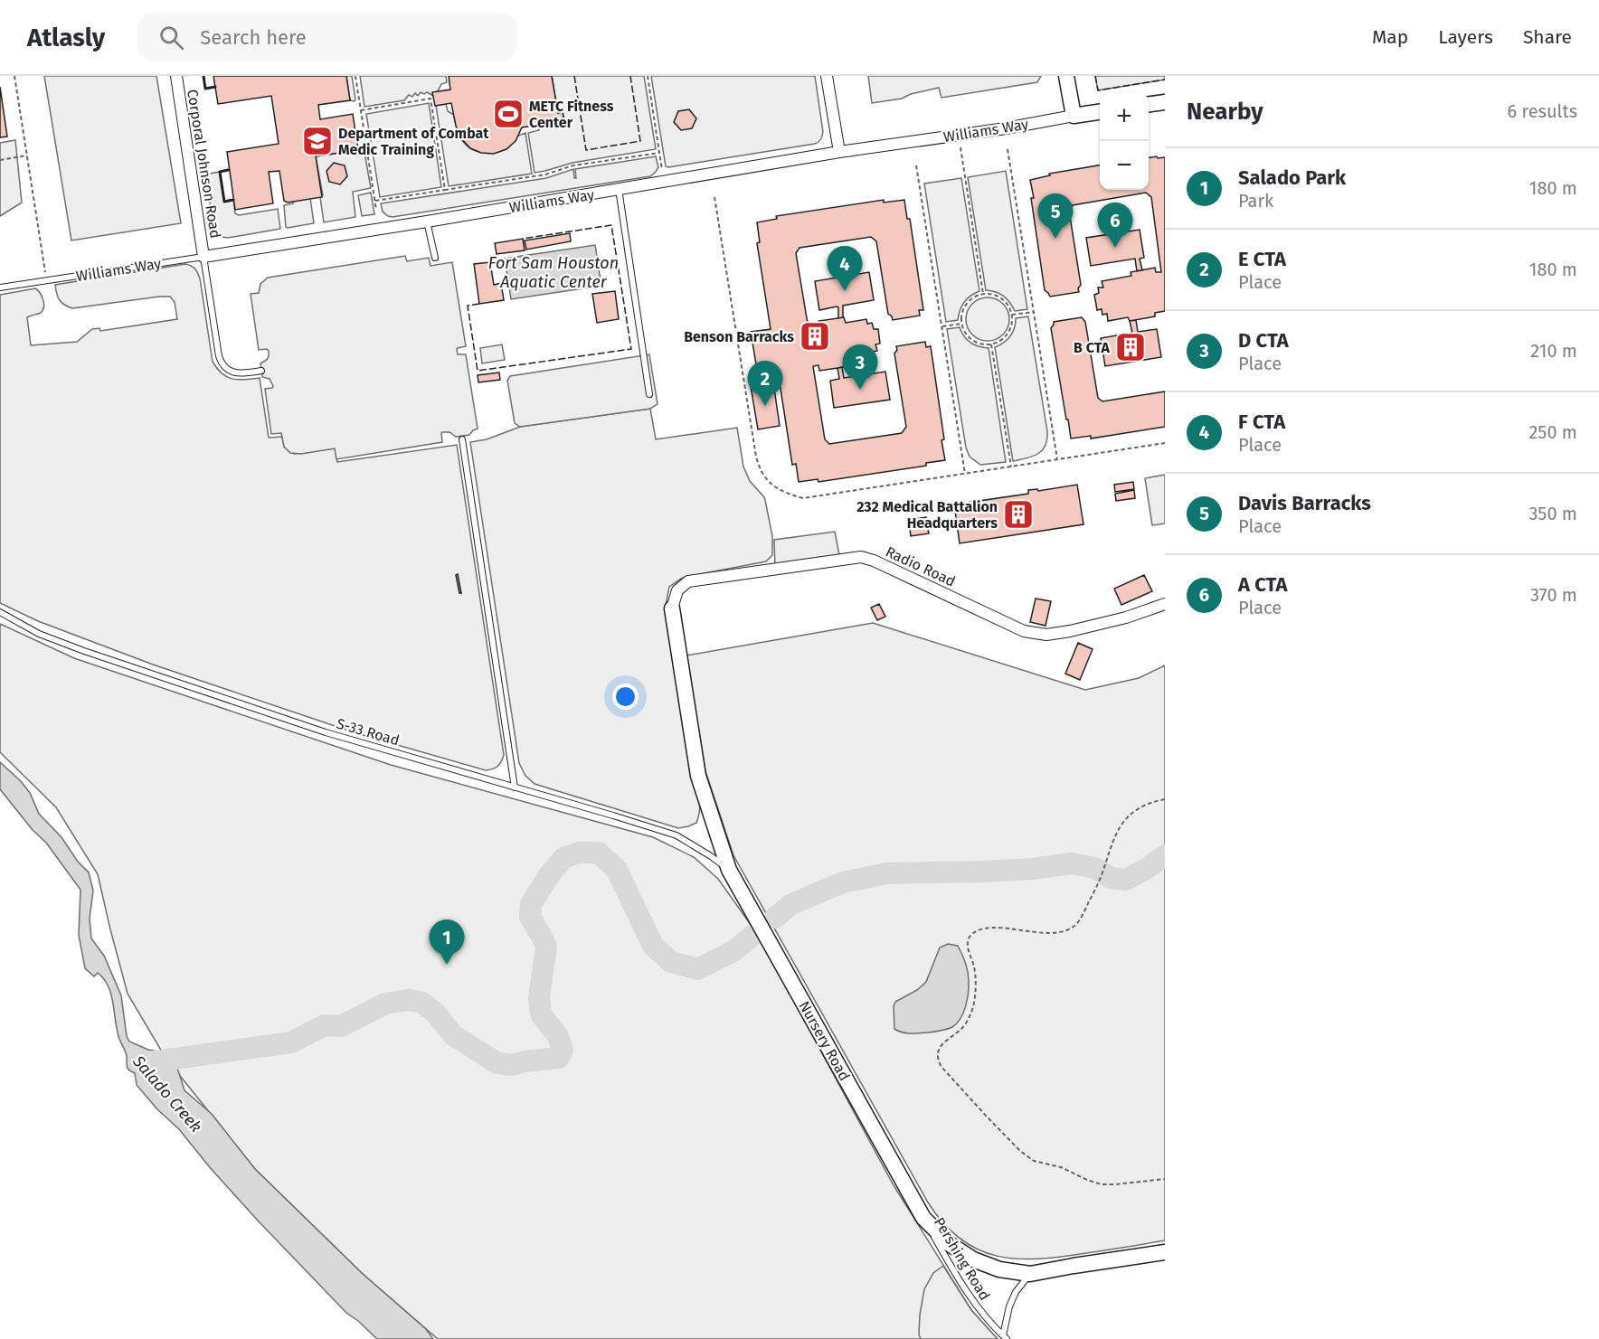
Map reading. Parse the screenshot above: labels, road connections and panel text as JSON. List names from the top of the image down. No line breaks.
{"streets":{"street":["Williams Way","Corporal Johnson Road","Radio Road","Nursery Road"],"lane":["S-33 Road","Pershing Road"]},"crossings":[["Williams Way","Corporal Johnson Road"],["Radio Road","Nursery Road"],["S-33 Road","Nursery Road"],["Nursery Road","Pershing Road"]],"water":["Fort Sam Houston Aquatic Center","Salado Creek"],"places":{"sports":["METC Fitness Center"],"school or university":["Department of Combat Medic Training"],"building":["Benson Barracks","B CTA","232 Medical Battalion Headquarters"]},"page":{"header":"Atlasly","search":"Search here","nav":["Map","Layers","Share"],"heading":["Nearby","6 results"],"map_buttons":["+","−"],"list":[{"mark":"1","name":"Salado Park","note":"Park","value":"180 m"},{"mark":"2","name":"E CTA","note":"Place","value":"180 m"},{"mark":"3","name":"D CTA","note":"Place","value":"210 m"},{"mark":"4","name":"F CTA","note":"Place","value":"250 m"},{"mark":"5","name":"Davis Barracks","note":"Place","value":"350 m"},{"mark":"6","name":"A CTA","note":"Place","value":"370 m"}],"pins":["5","6","4","3","2","1"]}}
